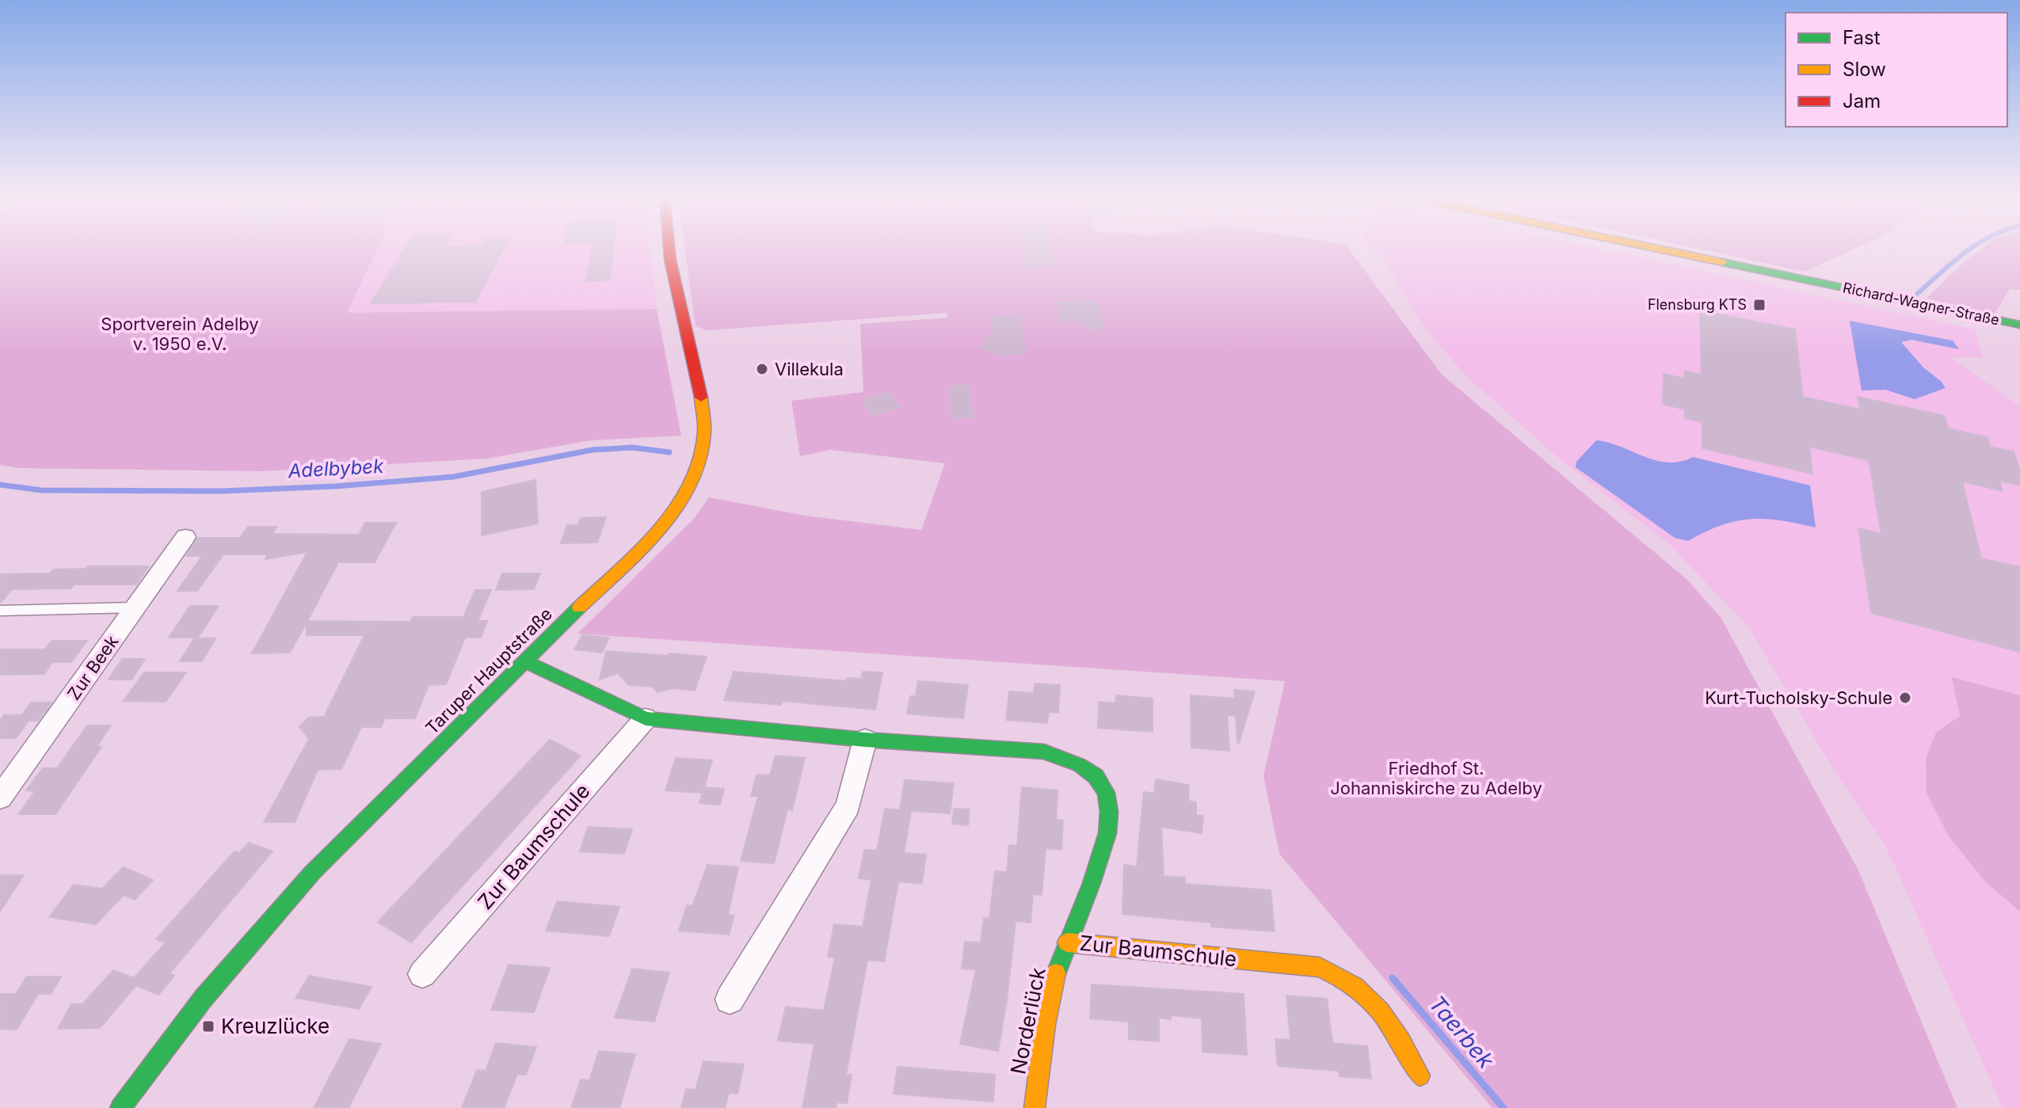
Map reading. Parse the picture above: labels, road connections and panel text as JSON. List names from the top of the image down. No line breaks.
{"streets":{"street":["Richard-Wagner-Straße","Zur Beek","Taruper Hauptstraße","Zur Baumschule","Norderlück"]},"crossings":[["Taruper Hauptstraße","Zur Baumschule"],["Zur Baumschule","Norderlück"]],"water":["Adelbybek","Taerbek"],"parks":["Sportverein Adelby v. 1950 e.V.","Friedhof St. Johanniskirche zu Adelby"],"places":{"transit":["Flensburg KTS","Kreuzlücke"],"other":["Villekula","Kurt-Tucholsky-Schule"]},"legend":["Fast","Slow","Jam"]}
